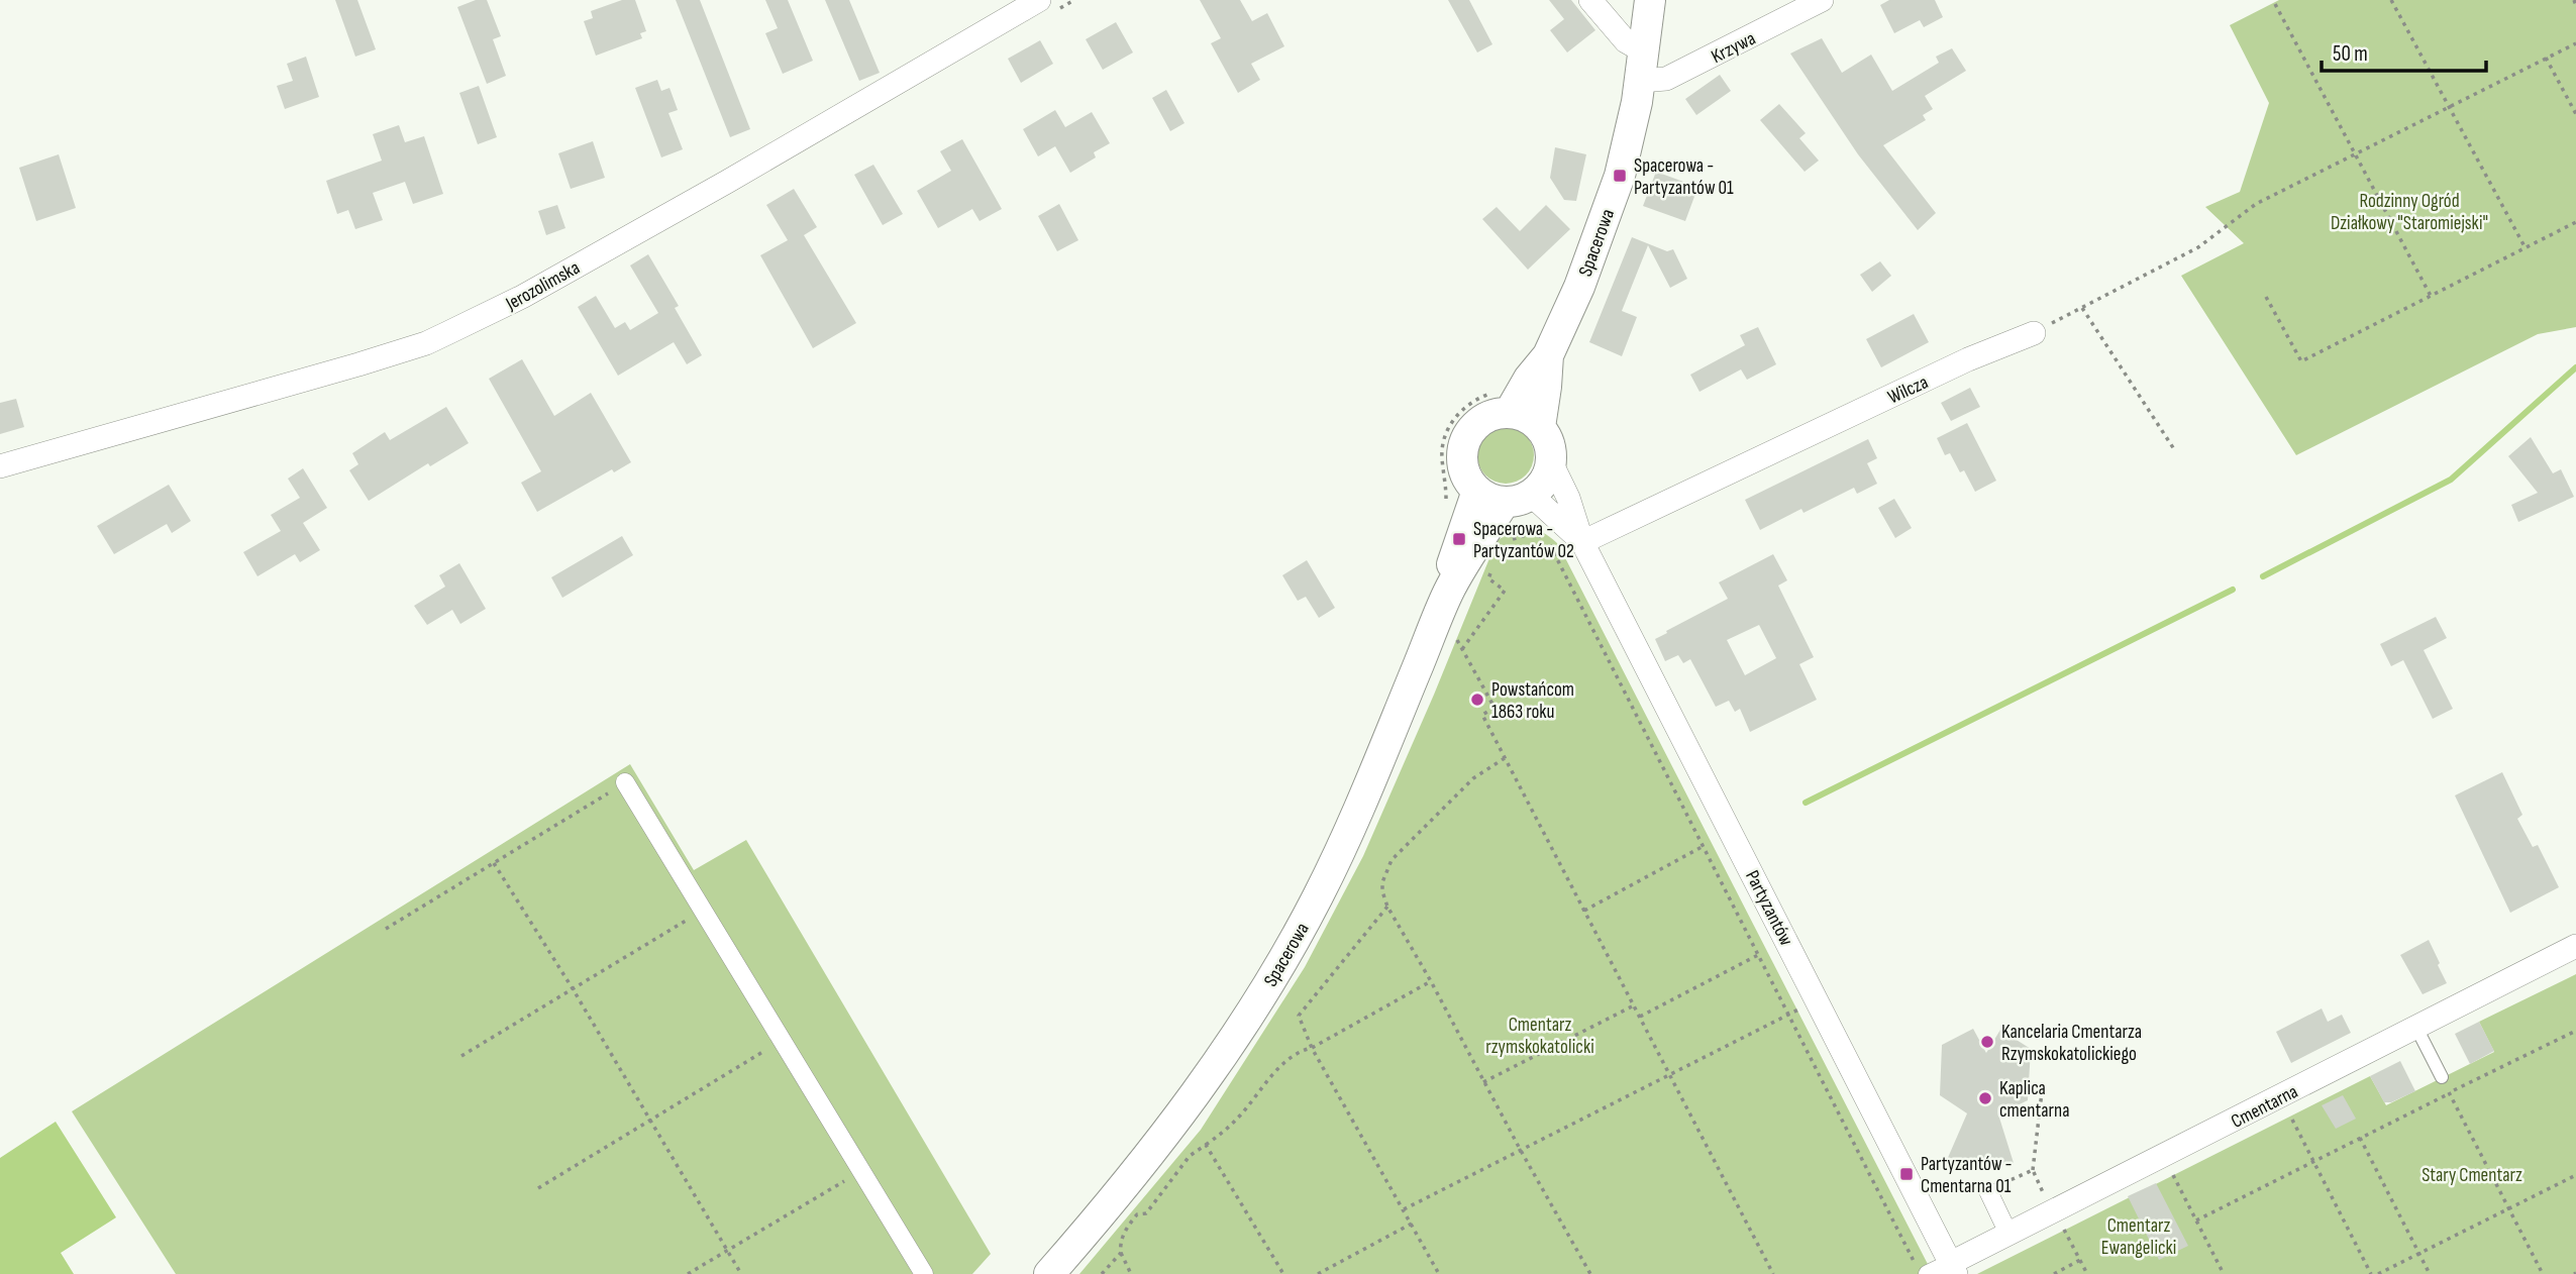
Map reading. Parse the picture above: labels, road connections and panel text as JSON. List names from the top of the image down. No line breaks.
{"streets":{"street":["Krzywa","Spacerowa","Jerozolimska","Wilcza","Partyzantów","Cmentarna"]},"crossings":[["Krzywa","Spacerowa"],["Spacerowa","Partyzantów"],["Wilcza","Partyzantów"],["Partyzantów","Cmentarna"]],"parks":["Rodzinny Ogród Działkowy \"Staromiejski\"","Cmentarz rzymskokatolicki","Stary Cmentarz","Cmentarz Ewangelicki"],"places":{"transit":["Spacerowa - Partyzantów 01","Spacerowa - Partyzantów 02","Partyzantów - Cmentarna 01"],"other":["Powstańcom 1863 roku","Kancelaria Cmentarza Rzymskokatolickiego","Kaplica cmentarna"]},"scale_bar":"50 m"}
